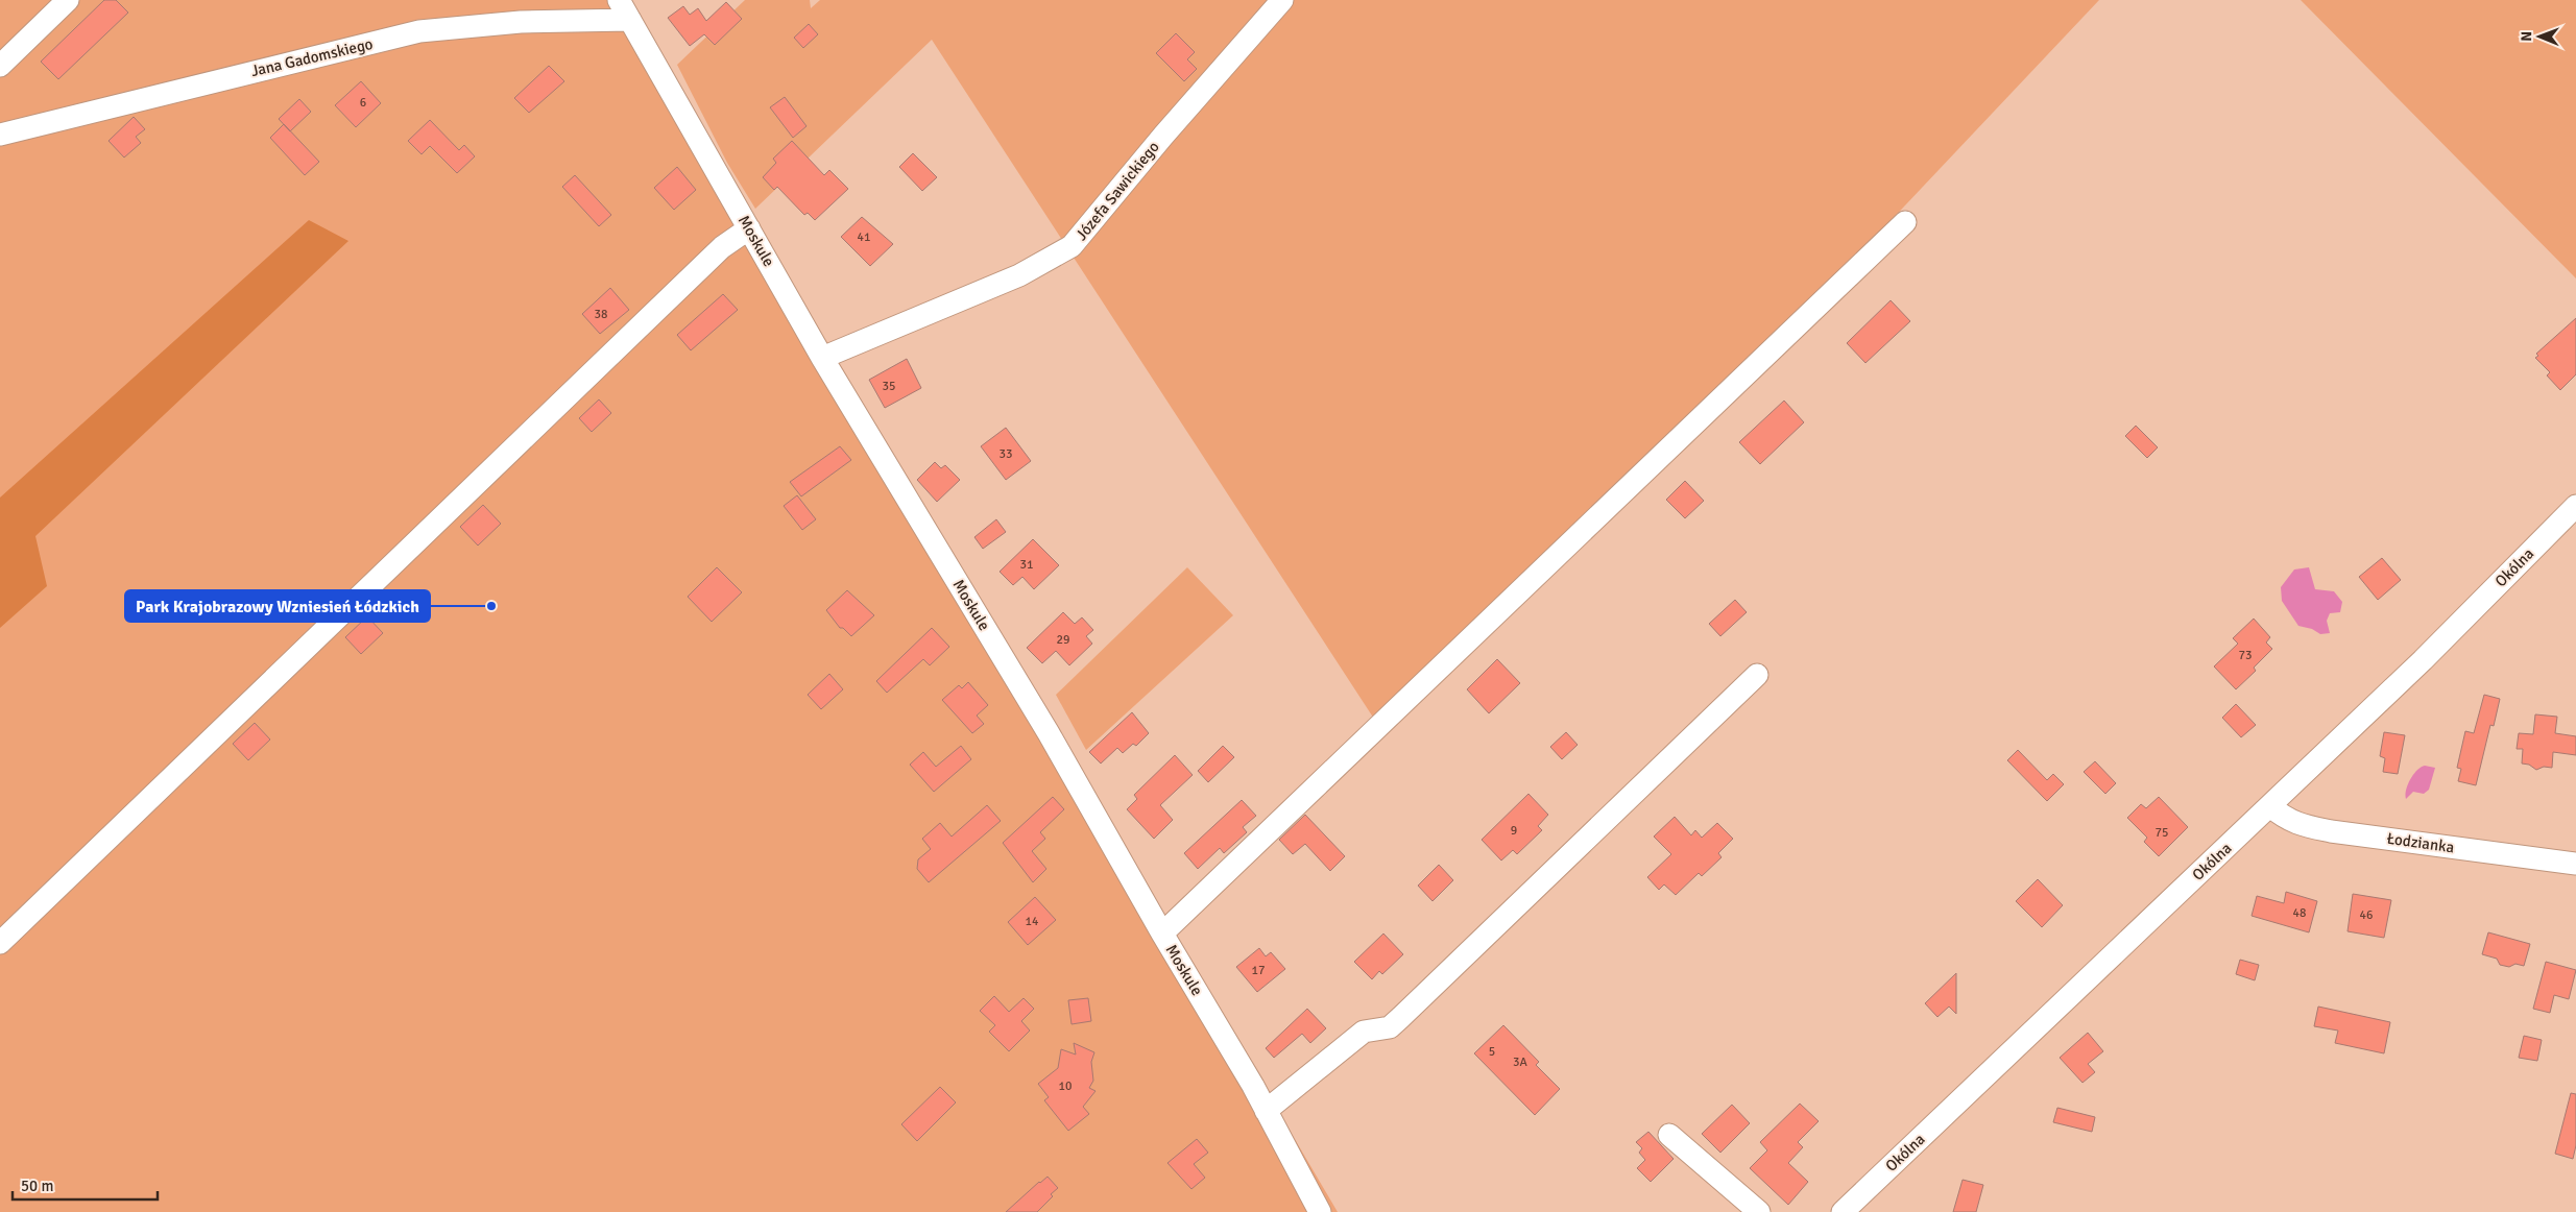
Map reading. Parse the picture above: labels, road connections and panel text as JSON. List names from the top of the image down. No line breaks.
{"streets":{"street":["Jana Gadomskiego","Józefa Sawickiego","Moskule","Okólna","Łodzianka"]},"crossings":[["Jana Gadomskiego","Moskule"],["Józefa Sawickiego","Moskule"],["Okólna","Łodzianka"]],"places":["Park Krajobrazowy Wzniesień Łódzkich"],"house_numbers":["6","41","38","35","33","31","29","73","9","75","48","46","14","17","5","3A","10"],"scale_bar":"50 m","north":"left"}
